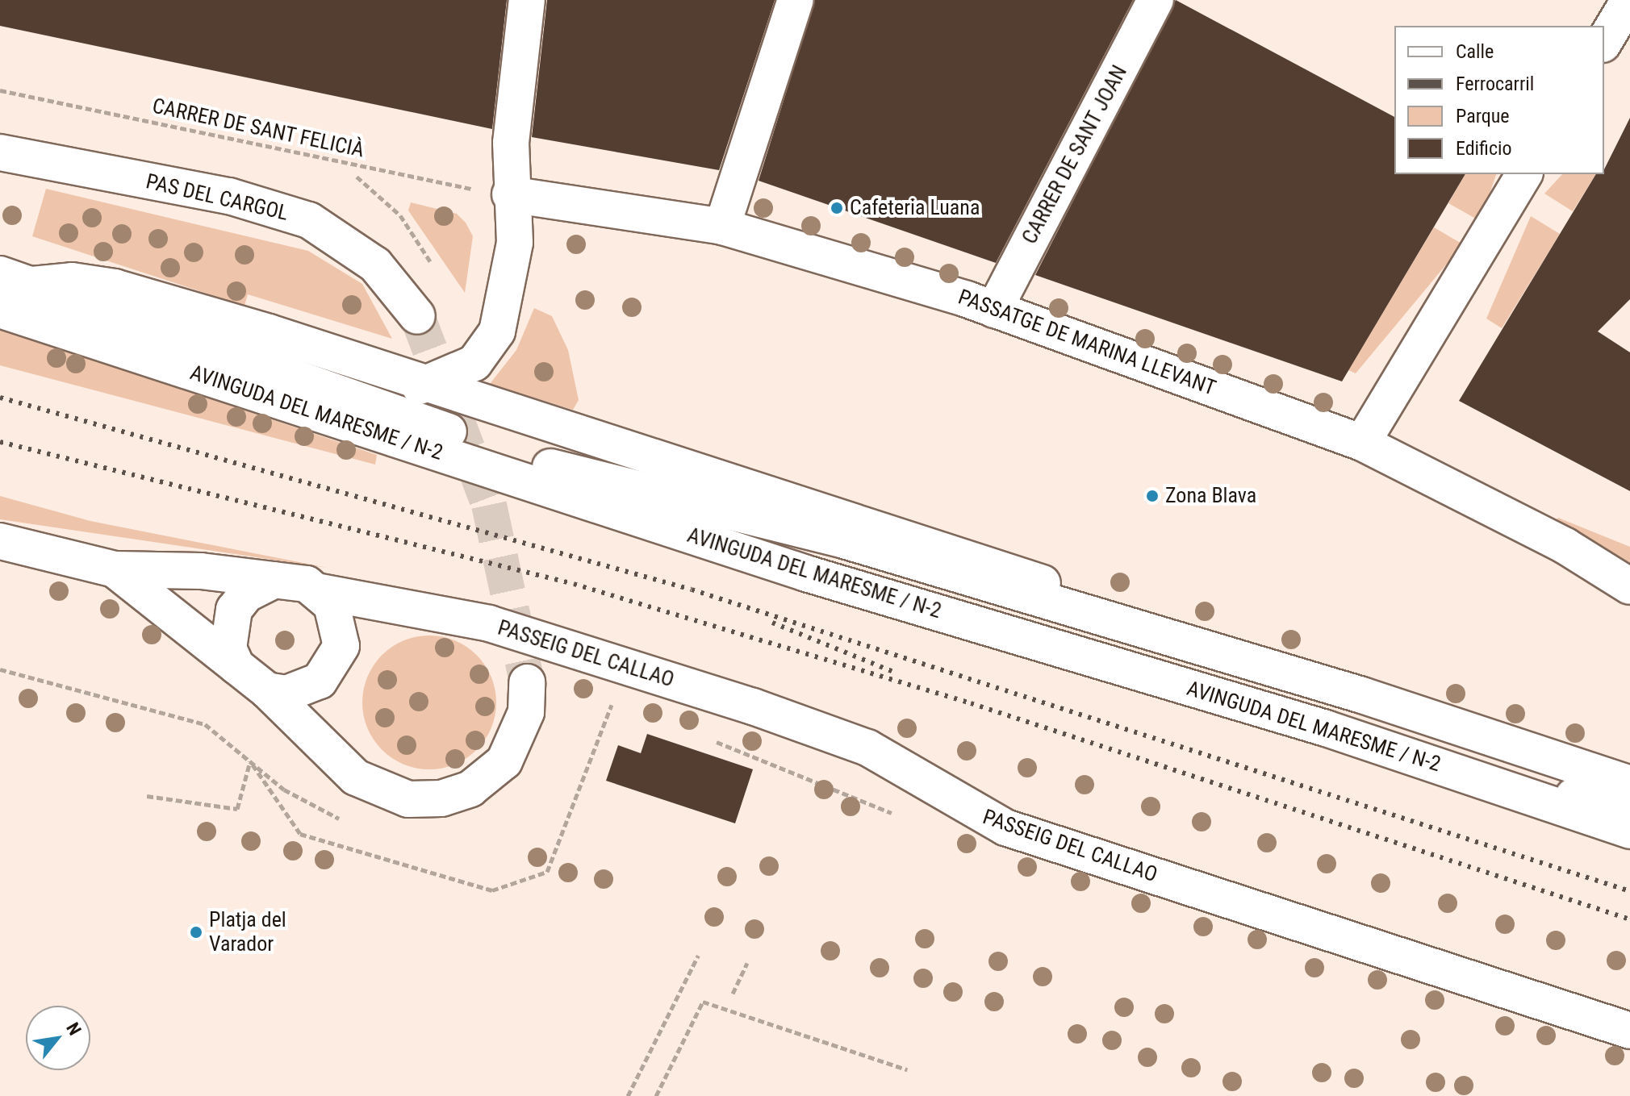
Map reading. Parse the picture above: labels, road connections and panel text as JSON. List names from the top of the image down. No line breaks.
{"streets":{"street":["CARRER DE SANT JOAN","PAS DEL CARGOL","PASSATGE DE MARINA LLEVANT","AVINGUDA DEL MARESME / N-2","PASSEIG DEL CALLAO"],"path":["CARRER DE SANT FELICIÀ"]},"crossings":[["CARRER DE SANT FELICIÀ","PASSATGE DE MARINA LLEVANT"],["CARRER DE SANT JOAN","PASSATGE DE MARINA LLEVANT"]],"places":["Cafeteria Luana","Zona Blava","Platja del Varador"],"legend":["Calle","Ferrocarril","Parque","Edificio"],"north":"top right"}
